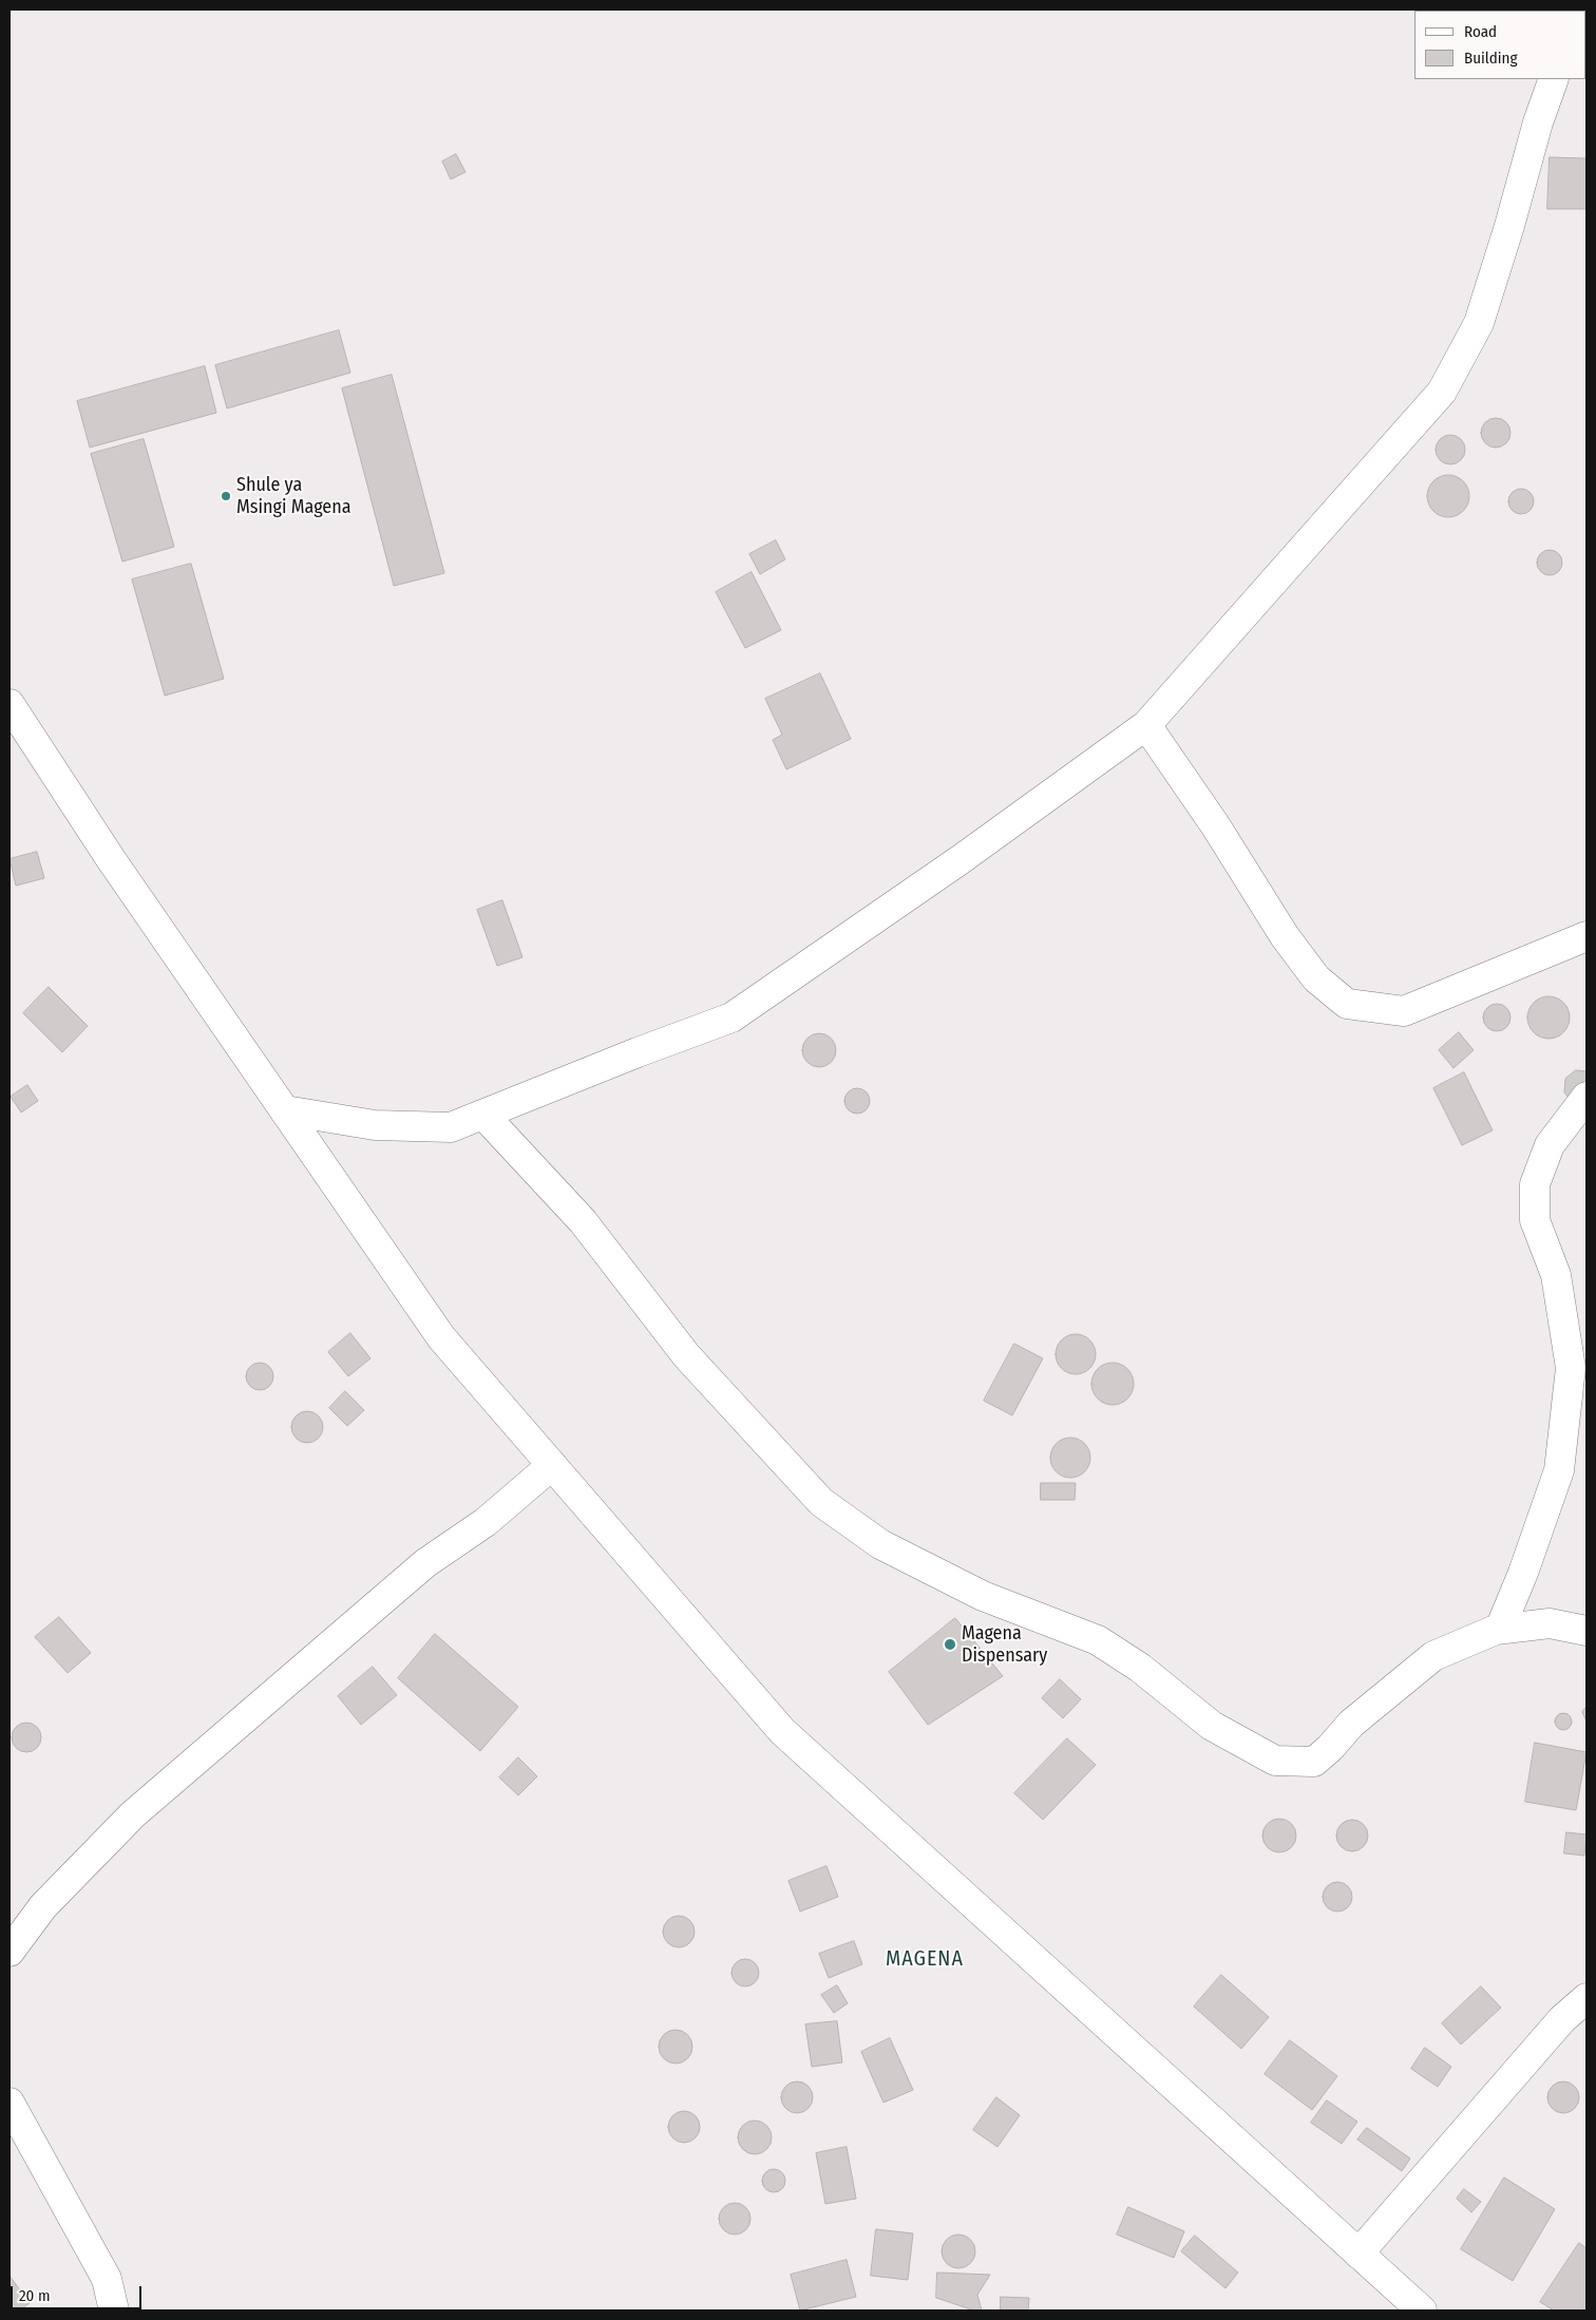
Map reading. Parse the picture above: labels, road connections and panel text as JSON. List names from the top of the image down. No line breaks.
{"districts":["MAGENA"],"places":["Shule ya Msingi Magena","Magena Dispensary"],"legend":["Road","Building"],"scale_bar":"20 m"}
